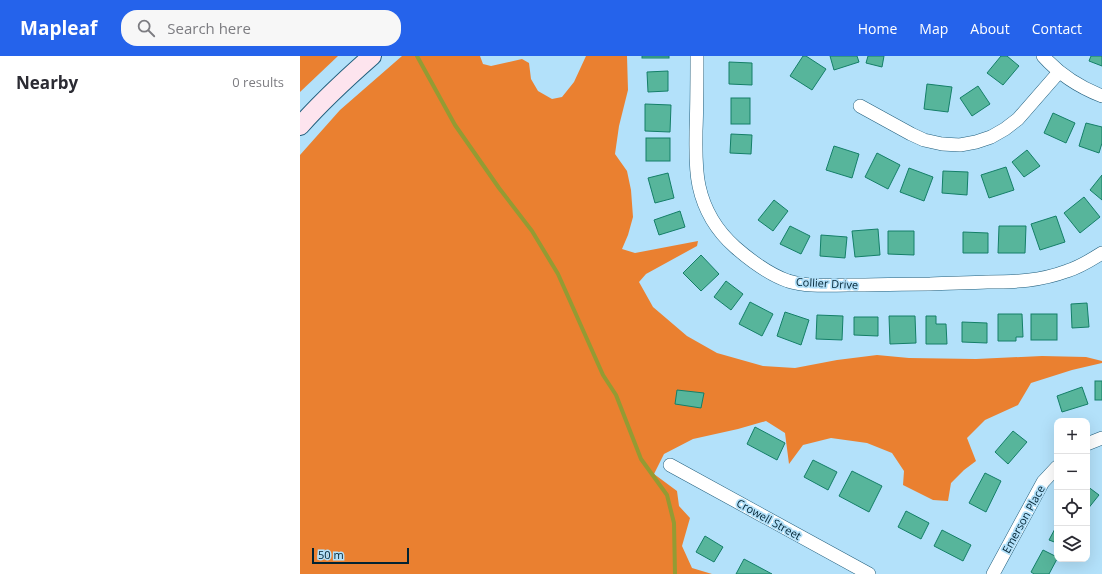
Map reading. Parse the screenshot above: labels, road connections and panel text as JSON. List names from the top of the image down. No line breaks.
{"streets":{"street":["Collier Drive","Crowell Street","Emerson Place"]},"scale_bar":"50 m","page":{"header":"Mapleaf","search":"Search here","nav":["Home","Map","About","Contact"],"heading":["Nearby","0 results"],"map_buttons":["+","−"],"scale":"50 m"}}
